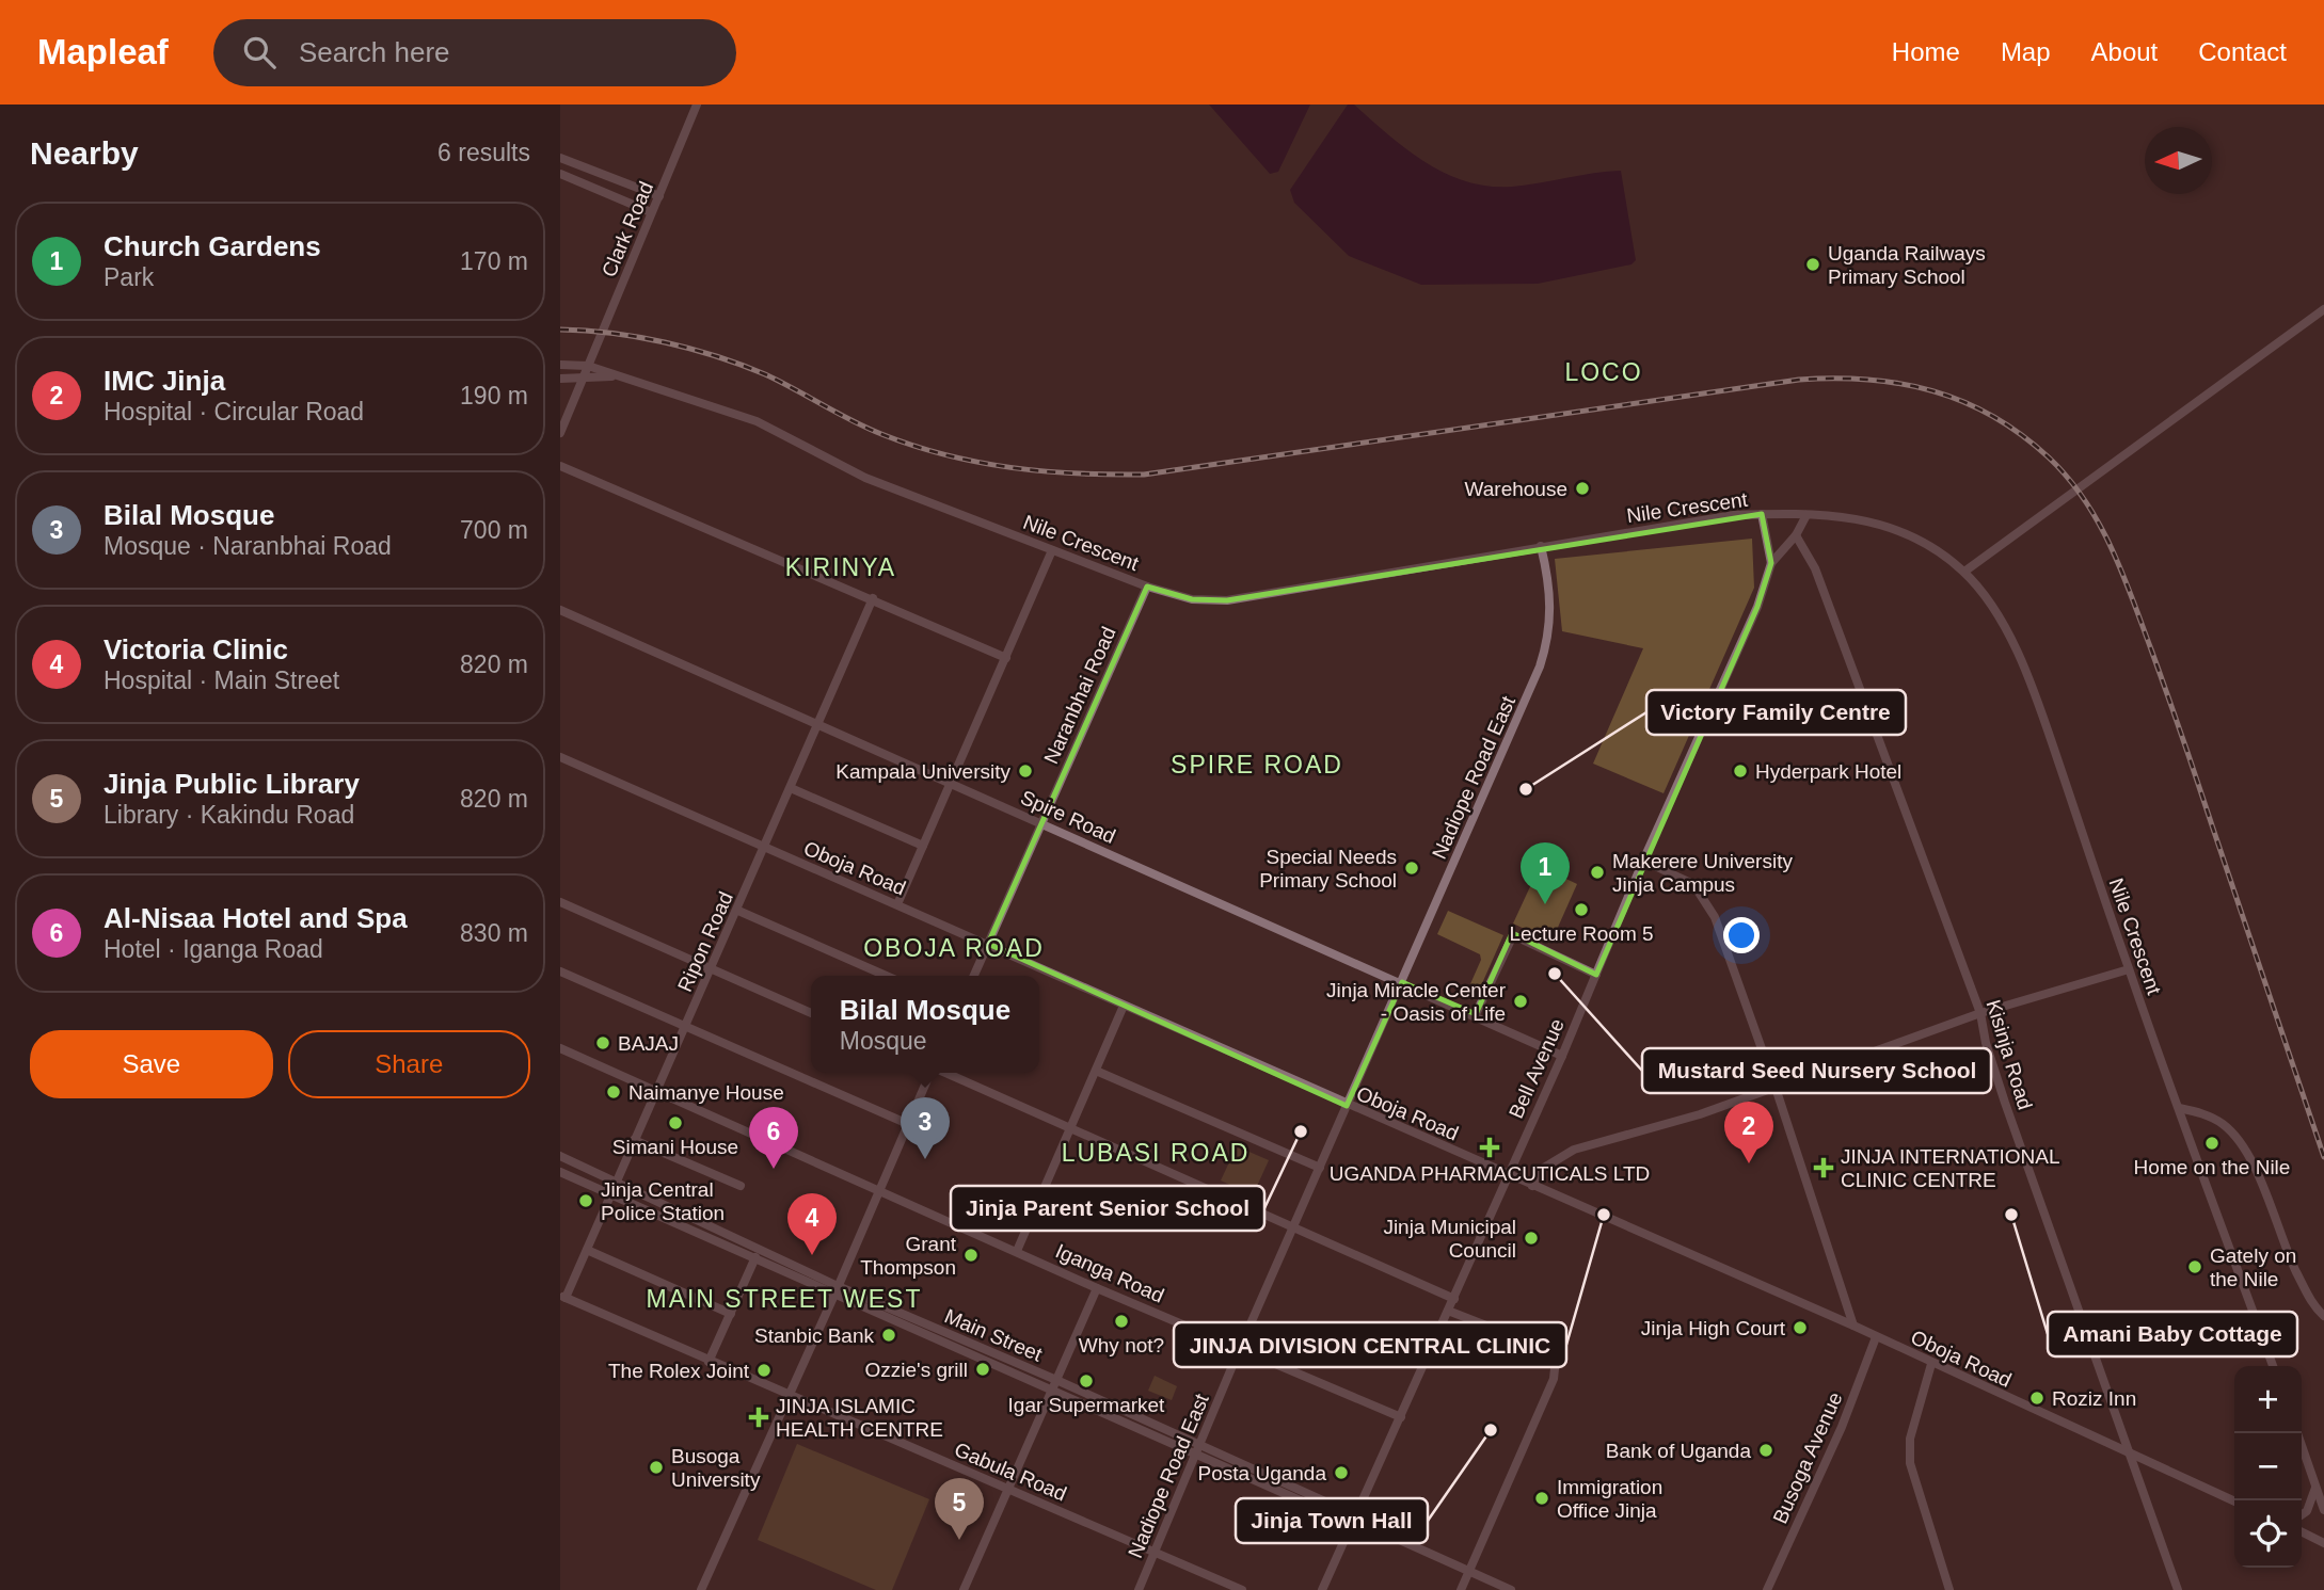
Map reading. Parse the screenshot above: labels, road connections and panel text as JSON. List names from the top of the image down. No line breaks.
{"streets":{"street":["Clark Road","Nile Crescent","Naranbhai Road","Nadiope Road East","Spire Road","Oboja Road","Ripon Road","Kisinja Road","Bell Avenue","Iganga Road","Main Street","Busoga Avenue","Gabula Road"]},"crossings":[["Clark Road","Nile Crescent"],["Nile Crescent","Naranbhai Road"],["Nile Crescent","Nadiope Road East"],["Nile Crescent","Bell Avenue"],["Naranbhai Road","Spire Road"],["Naranbhai Road","Oboja Road"],["Nadiope Road East","Spire Road"],["Nadiope Road East","Oboja Road"],["Nadiope Road East","Iganga Road"],["Nadiope Road East","Main Street"],["Nadiope Road East","Gabula Road"],["Spire Road","Ripon Road"],["Spire Road","Bell Avenue"],["Oboja Road","Ripon Road"],["Oboja Road","Kisinja Road"],["Oboja Road","Bell Avenue"],["Oboja Road","Busoga Avenue"],["Ripon Road","Iganga Road"],["Ripon Road","Main Street"],["Ripon Road","Gabula Road"],["Bell Avenue","Iganga Road"],["Bell Avenue","Main Street"]],"districts":["LOCO","KIRINYA","SPIRE ROAD","OBOJA ROAD","LUBASI ROAD","MAIN STREET WEST"],"places":{"other":["Uganda Railways Primary School","Warehouse","Kampala University","Hyderpark Hotel","Victory Family Centre","Special Needs Primary School","Makerere University Jinja Campus","Lecture Room 5","Mustard Seed Nursery School","Jinja Miracle Center - Oasis of Life","BAJAJ","Naimanye House","Simani House","Jinja Parent Senior School","Home on the Nile","Jinja Central Police Station","JINJA DIVISION CENTRAL CLINIC","Amani Baby Cottage","Jinja Municipal Council","Grant Thompson","Gately on the Nile","Why not?","Jinja High Court","Stanbic Bank","Ozzie's grill","The Rolex Joint","Igar Supermarket","Roziz Inn","Jinja Town Hall","Bank of Uganda","Busoga University","Posta Uganda","Immigration Office Jinja"],"health":["UGANDA PHARMACUTICALS LTD","JINJA INTERNATIONAL CLINIC CENTRE","JINJA ISLAMIC HEALTH CENTRE"]},"north":"left","page":{"header":"Mapleaf","search":"Search here","nav":["Home","Map","About","Contact"],"heading":["Nearby","6 results"],"list":[{"mark":"1","name":"Church Gardens","note":"Park","value":"170 m"},{"mark":"2","name":"IMC Jinja","note":"Hospital · Circular Road","value":"190 m"},{"mark":"3","name":"Bilal Mosque","note":"Mosque · Naranbhai Road","value":"700 m"},{"mark":"4","name":"Victoria Clinic","note":"Hospital · Main Street","value":"820 m"},{"mark":"5","name":"Jinja Public Library","note":"Library · Kakindu Road","value":"820 m"},{"mark":"6","name":"Al-Nisaa Hotel and Spa","note":"Hotel · Iganga Road","value":"830 m"}],"pins":["1","3","2","6","4","5"],"popup":["Bilal Mosque","Mosque"],"buttons":["Save","Share"],"map_buttons":["+","−"]}}
